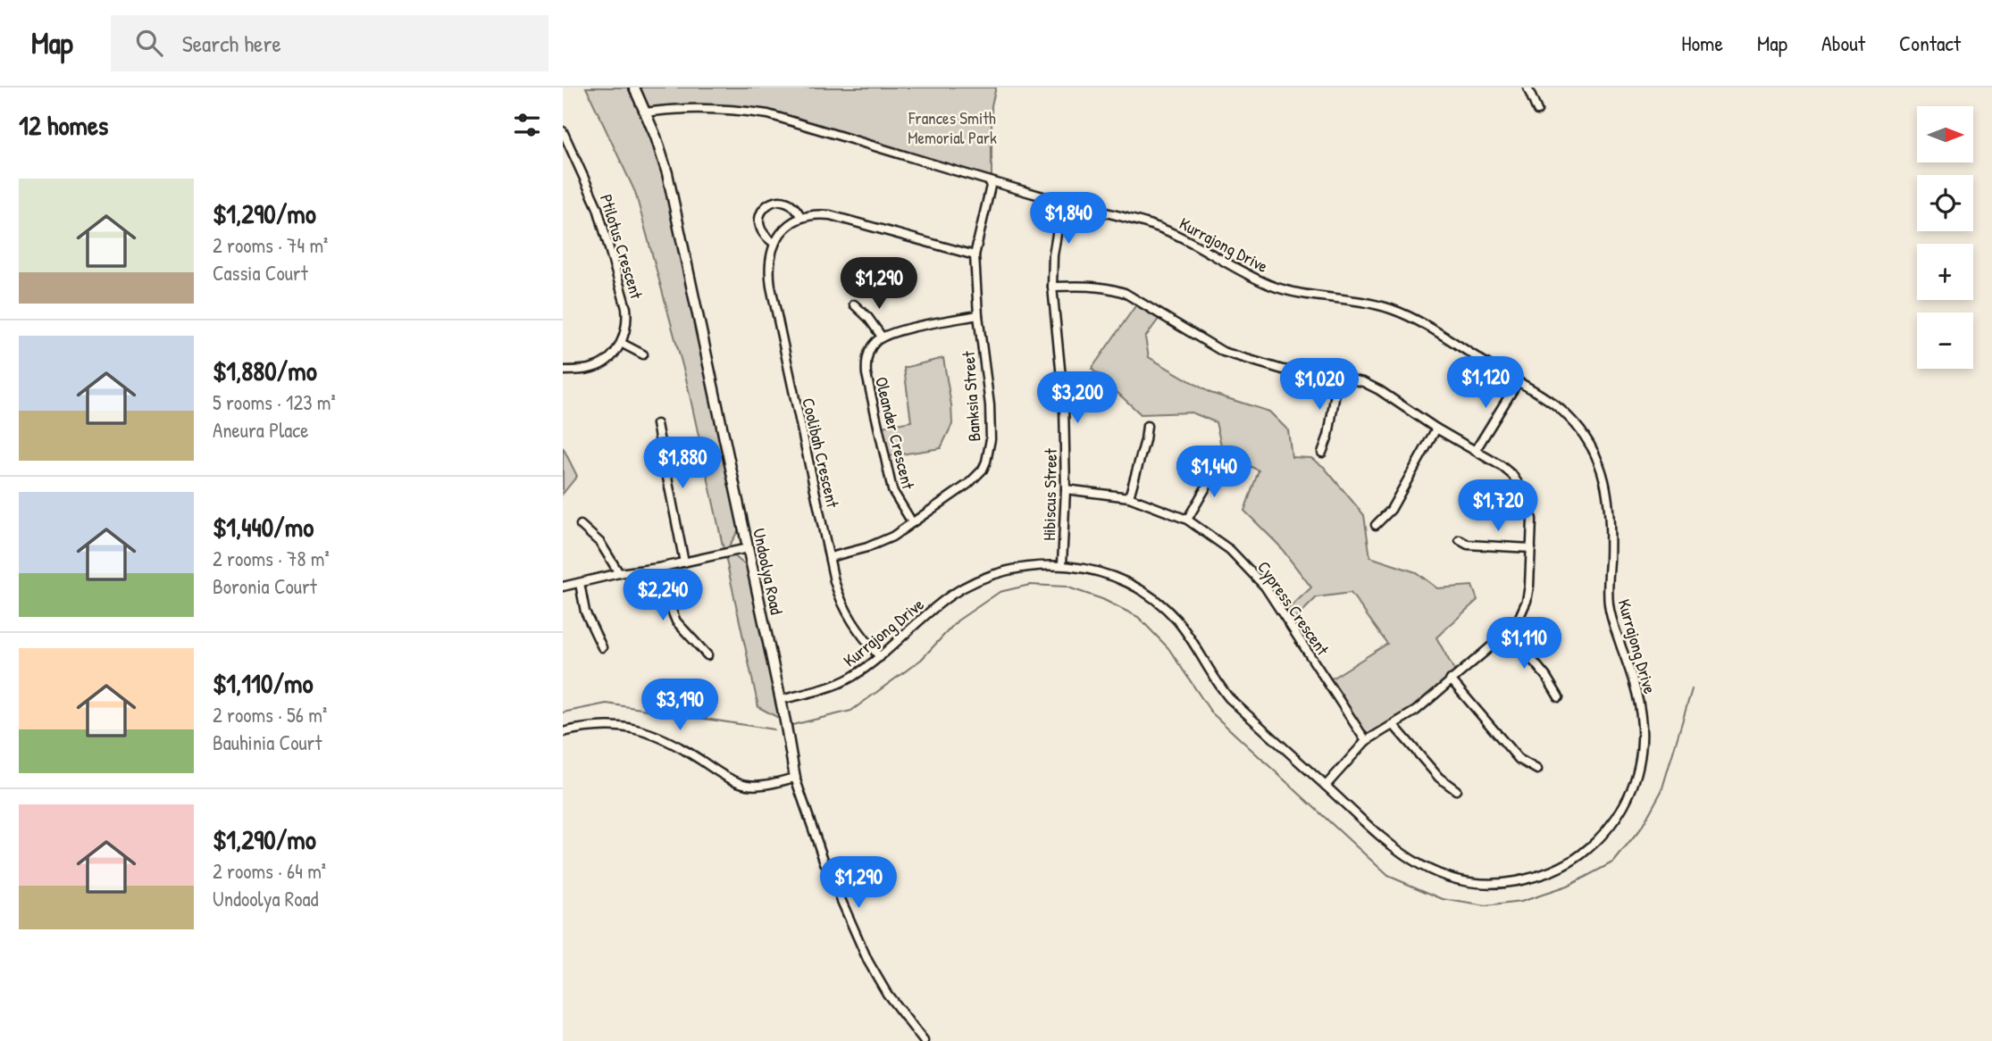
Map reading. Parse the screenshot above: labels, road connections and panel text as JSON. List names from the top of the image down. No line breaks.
{"streets":{"main road":["Undoolya Road"],"street":["Kurrajong Drive","Ptilotus Crescent","Banksia Street","Oleander Crescent","Coolibah Crescent","Hibiscus Street","Cypress Crescent"]},"crossings":[["Kurrajong Drive","Banksia Street"],["Kurrajong Drive","Coolibah Crescent"],["Kurrajong Drive","Hibiscus Street"],["Kurrajong Drive","Undoolya Road"],["Banksia Street","Oleander Crescent"],["Banksia Street","Coolibah Crescent"],["Hibiscus Street","Cypress Crescent"]],"parks":["Frances Smith Memorial Park"],"north":"right","page":{"header":"Map","search":"Search here","nav":["Home","Map","About","Contact"],"heading":"12 homes","map_buttons":["+","−"],"list":[{"name":"$1,290/mo","note":"2 rooms · 74 m² · Cassia Court"},{"name":"$1,880/mo","note":"5 rooms · 123 m² · Aneura Place"},{"name":"$1,440/mo","note":"2 rooms · 78 m² · Boronia Court"},{"name":"$1,110/mo","note":"2 rooms · 56 m² · Bauhinia Court"},{"name":"$1,290/mo","note":"2 rooms · 64 m² · Undoolya Road"}],"price":["$1,840","$1,290","$1,120","$1,020","$3,200","$1,880","$1,440","$1,720","$2,240","$1,110","$3,190","$1,290"]}}
